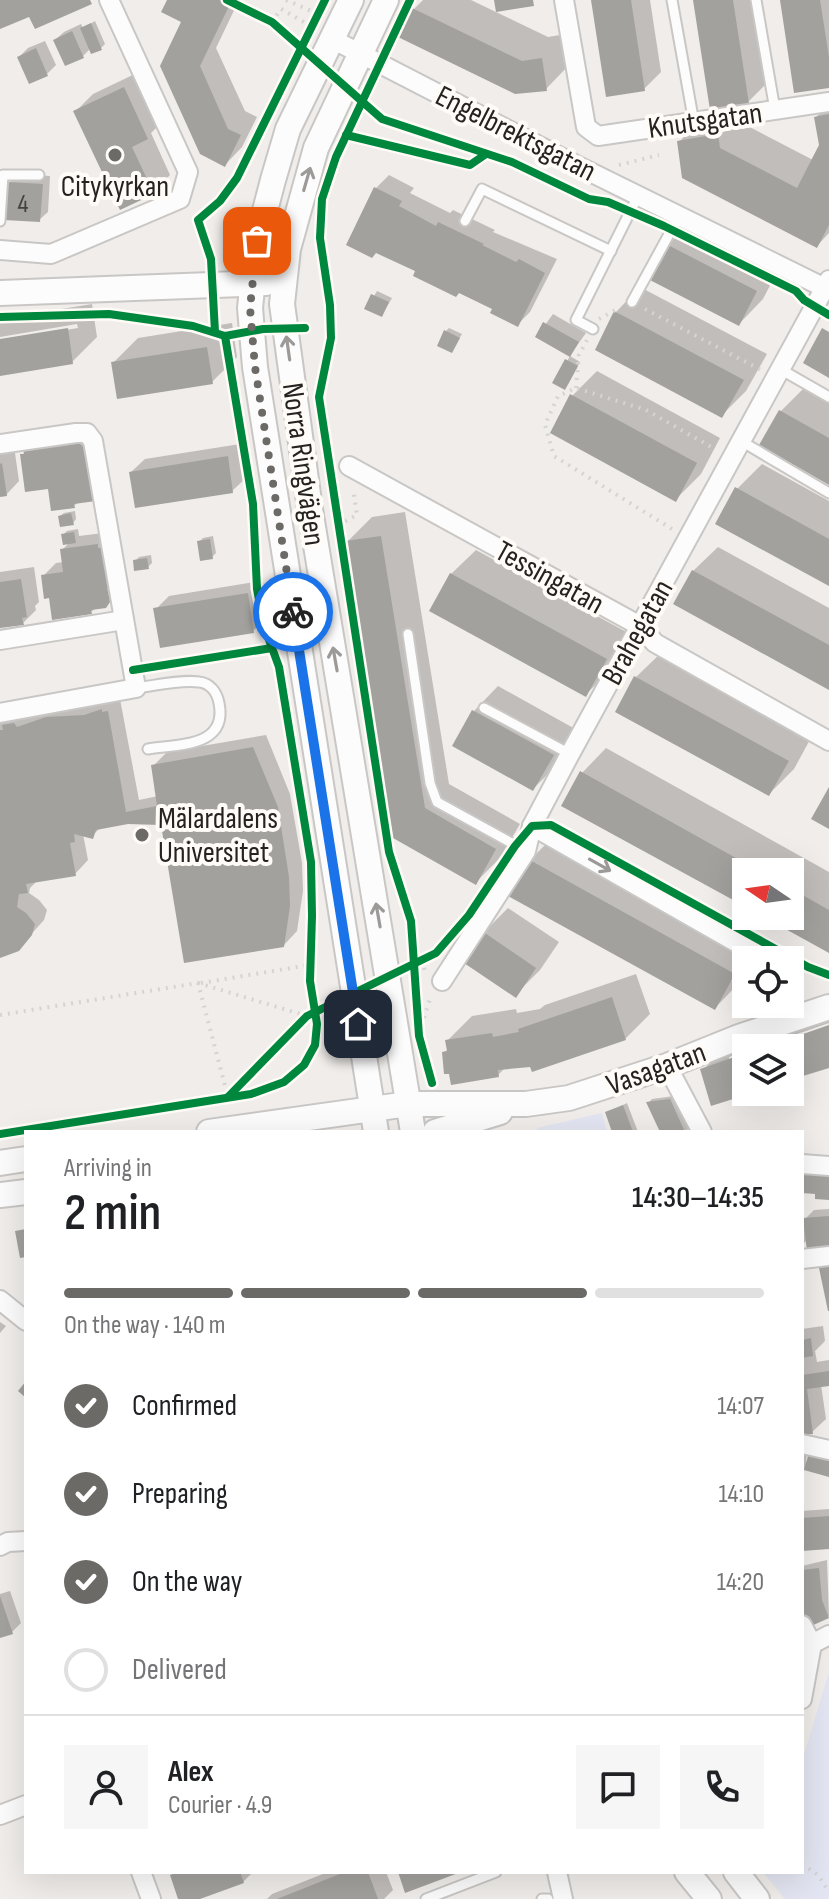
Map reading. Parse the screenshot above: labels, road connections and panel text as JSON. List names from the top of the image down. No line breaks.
{"streets":{"main road":["Norra Ringvägen","Vasagatan"],"street":["Knutsgatan","Engelbrektsgatan","Tessingatan","Brahegatan"]},"crossings":[["Engelbrektsgatan","Norra Ringvägen"],["Engelbrektsgatan","Brahegatan"],["Norra Ringvägen","Vasagatan"],["Tessingatan","Brahegatan"]],"places":["Citykyrkan","Mälardalens Universitet"],"house_numbers":["4"],"north":"left","page":{"heading":["2 min","Arriving in","14:30–14:35"],"panel":["Alex","Courier · 4.9"],"bar":"On the way · 140 m","list":[["Confirmed","14:07"],["Preparing","14:10"],["On the way","14:20"],"Delivered"]}}
